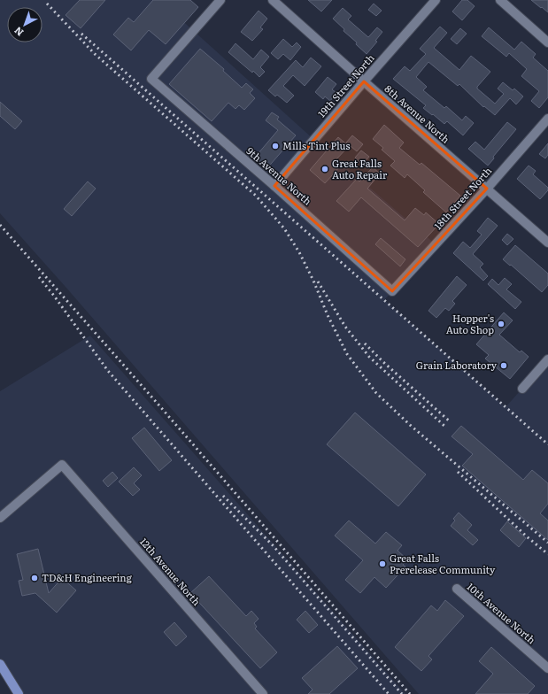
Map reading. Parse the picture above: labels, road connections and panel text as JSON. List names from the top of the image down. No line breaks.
{"streets":{"street":["19th Street North","8th Avenue North","9th Avenue North","18th Street North","12th Avenue North","10th Avenue North"]},"crossings":[["19th Street North","8th Avenue North"],["19th Street North","9th Avenue North"],["8th Avenue North","18th Street North"],["9th Avenue North","18th Street North"]],"places":["Mills Tint Plus","Great Falls Auto Repair","Hopper's Auto Shop","Grain Laboratory","Great Falls Prerelease Community","TD&H Engineering"],"north":"bottom left"}
